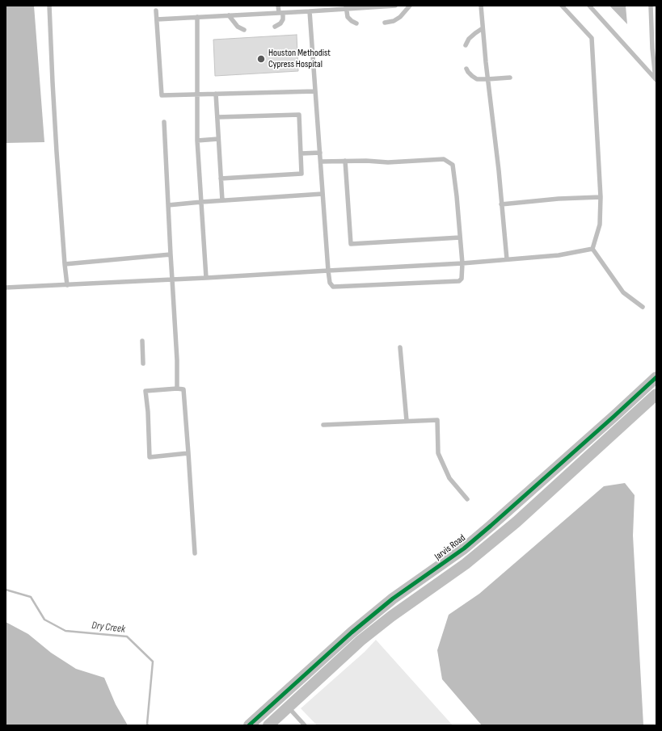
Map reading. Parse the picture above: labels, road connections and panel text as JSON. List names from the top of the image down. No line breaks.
{"streets":{"street":["Jarvis Road"]},"water":["Dry Creek"],"places":["Houston Methodist Cypress Hospital"]}
